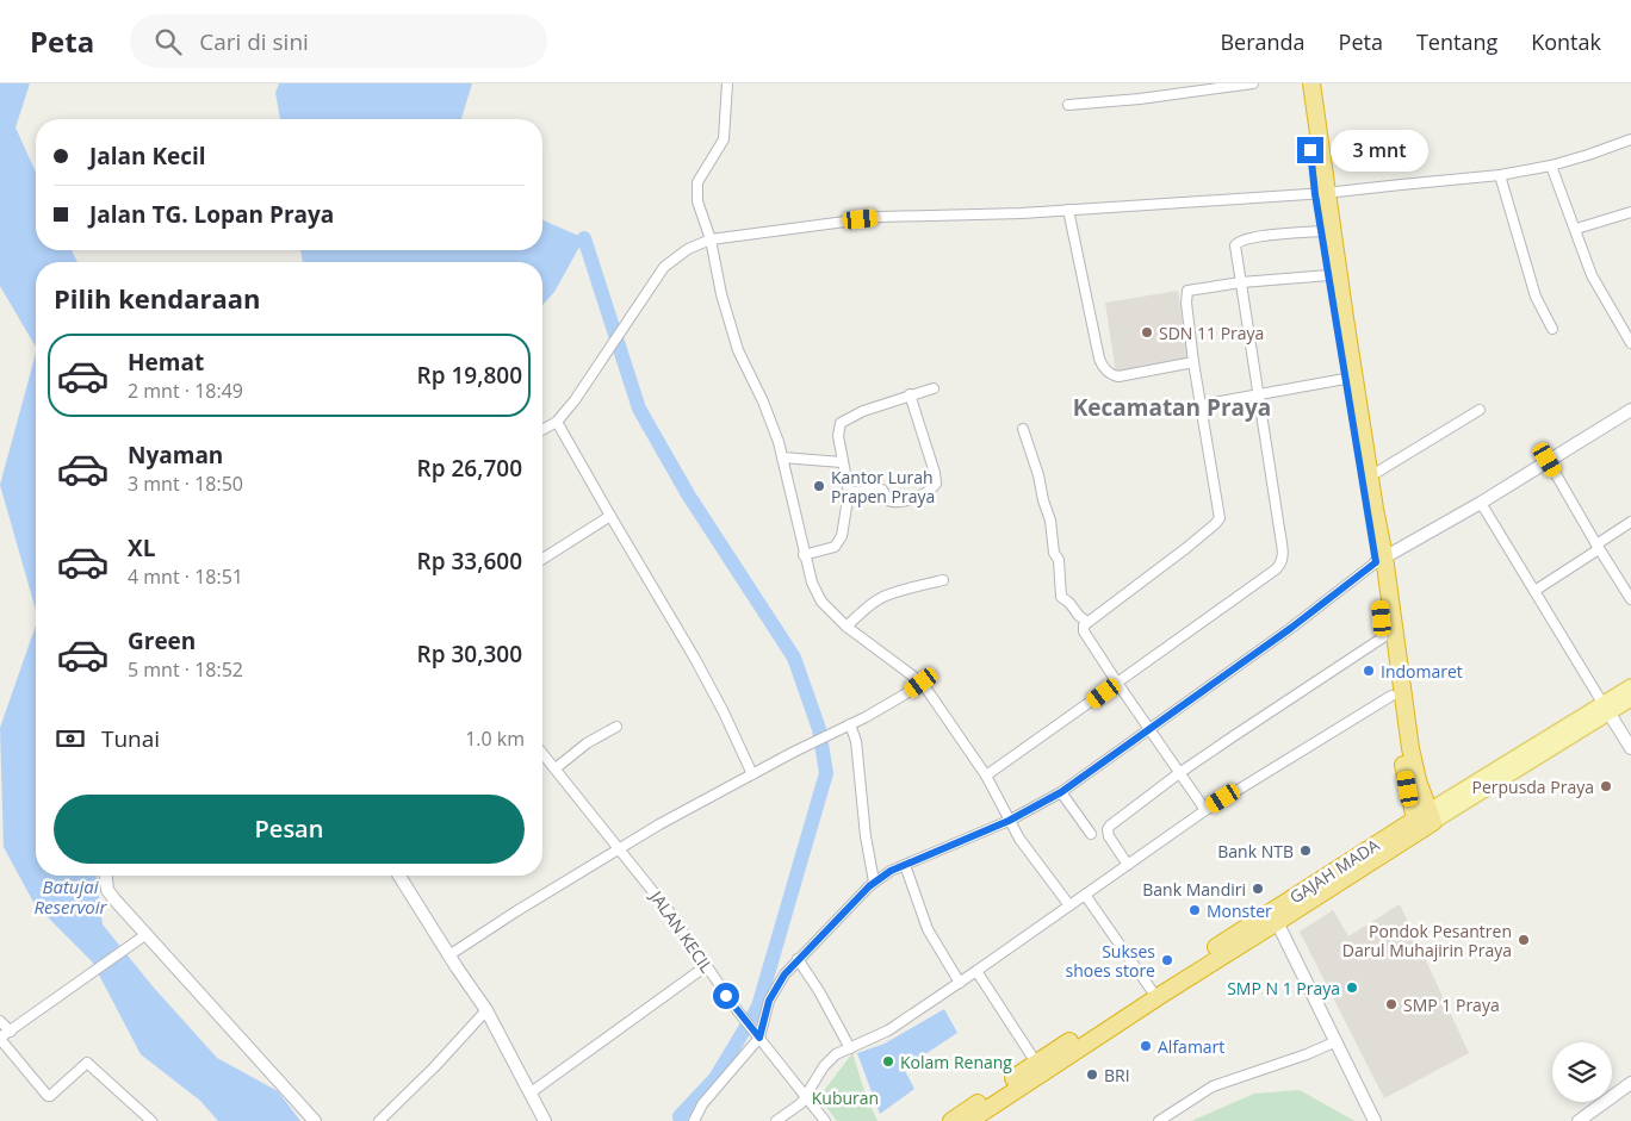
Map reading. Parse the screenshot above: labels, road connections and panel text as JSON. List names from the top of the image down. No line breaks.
{"streets":{"highway":["GAJAH MADA"],"street":["JALAN KECIL"]},"districts":["Kecamatan Praya"],"water":["Batujai Reservoir"],"parks":["Kuburan"],"places":["SDN 11 Praya","Kantor Lurah Prapen Praya","Indomaret","Perpusda Praya","Bank NTB","Bank Mandiri","Monster","Pondok Pesantren Darul Muhajirin Praya","Sukses shoes store","SMP N 1 Praya","SMP 1 Praya","Alfamart","Kolam Renang","BRI"],"page":{"header":"Peta","search":"Cari di sini","nav":["Beranda","Peta","Tentang","Kontak"],"banner":["Jalan Kecil","Jalan TG. Lopan Praya"],"bubble":"3 mnt","heading":"Pilih kendaraan","list":[{"name":"Hemat","note":"2 mnt · 18:49","value":"Rp 19,800"},{"name":"Nyaman","note":"3 mnt · 18:50","value":"Rp 26,700"},{"name":"XL","note":"4 mnt · 18:51","value":"Rp 33,600"},{"name":"Green","note":"5 mnt · 18:52","value":"Rp 30,300"}],"pay":["Tunai","1.0 km"],"buttons":"Pesan"}}
